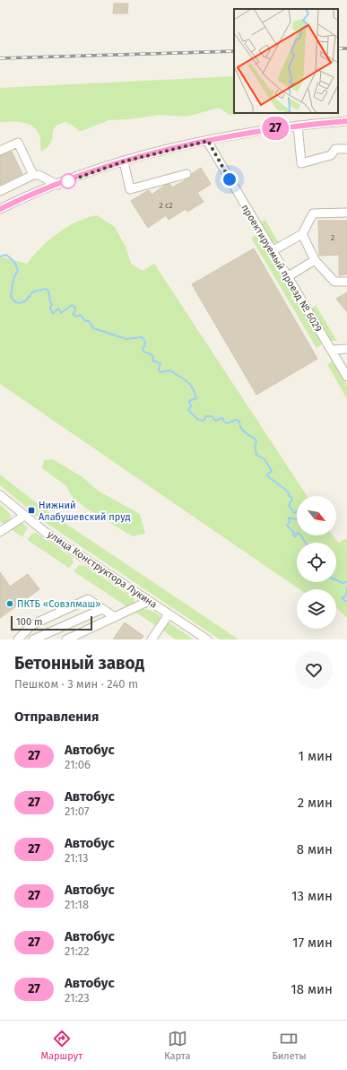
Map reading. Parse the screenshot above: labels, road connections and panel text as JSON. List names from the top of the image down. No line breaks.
{"streets":{"street":["проектируемый проезд № 6029","улица Конструктора Лукина"]},"places":{"transit":["Нижний Алабушевский пруд"],"other":["ПКТБ «Совэлмаш»"]},"lines":["bus line 27"],"house_numbers":["2 с2","2"],"scale_bar":"100 m","north":"bottom right","page":{"on_map":"27","scale":"100 m","heading":[["Бетонный завод","Пешком · 3 мин · 240 m"],"Отправления"],"list":[{"mark":"27","name":"Автобус","note":"21:06","value":"1 мин"},{"mark":"27","name":"Автобус","note":"21:07","value":"2 мин"},{"mark":"27","name":"Автобус","note":"21:13","value":"8 мин"},{"mark":"27","name":"Автобус","note":"21:18","value":"13 мин"},{"mark":"27","name":"Автобус","note":"21:22","value":"17 мин"},{"mark":"27","name":"Автобус","note":"21:23","value":"18 мин"}],"tabs":["Маршрут","Карта","Билеты"]}}
